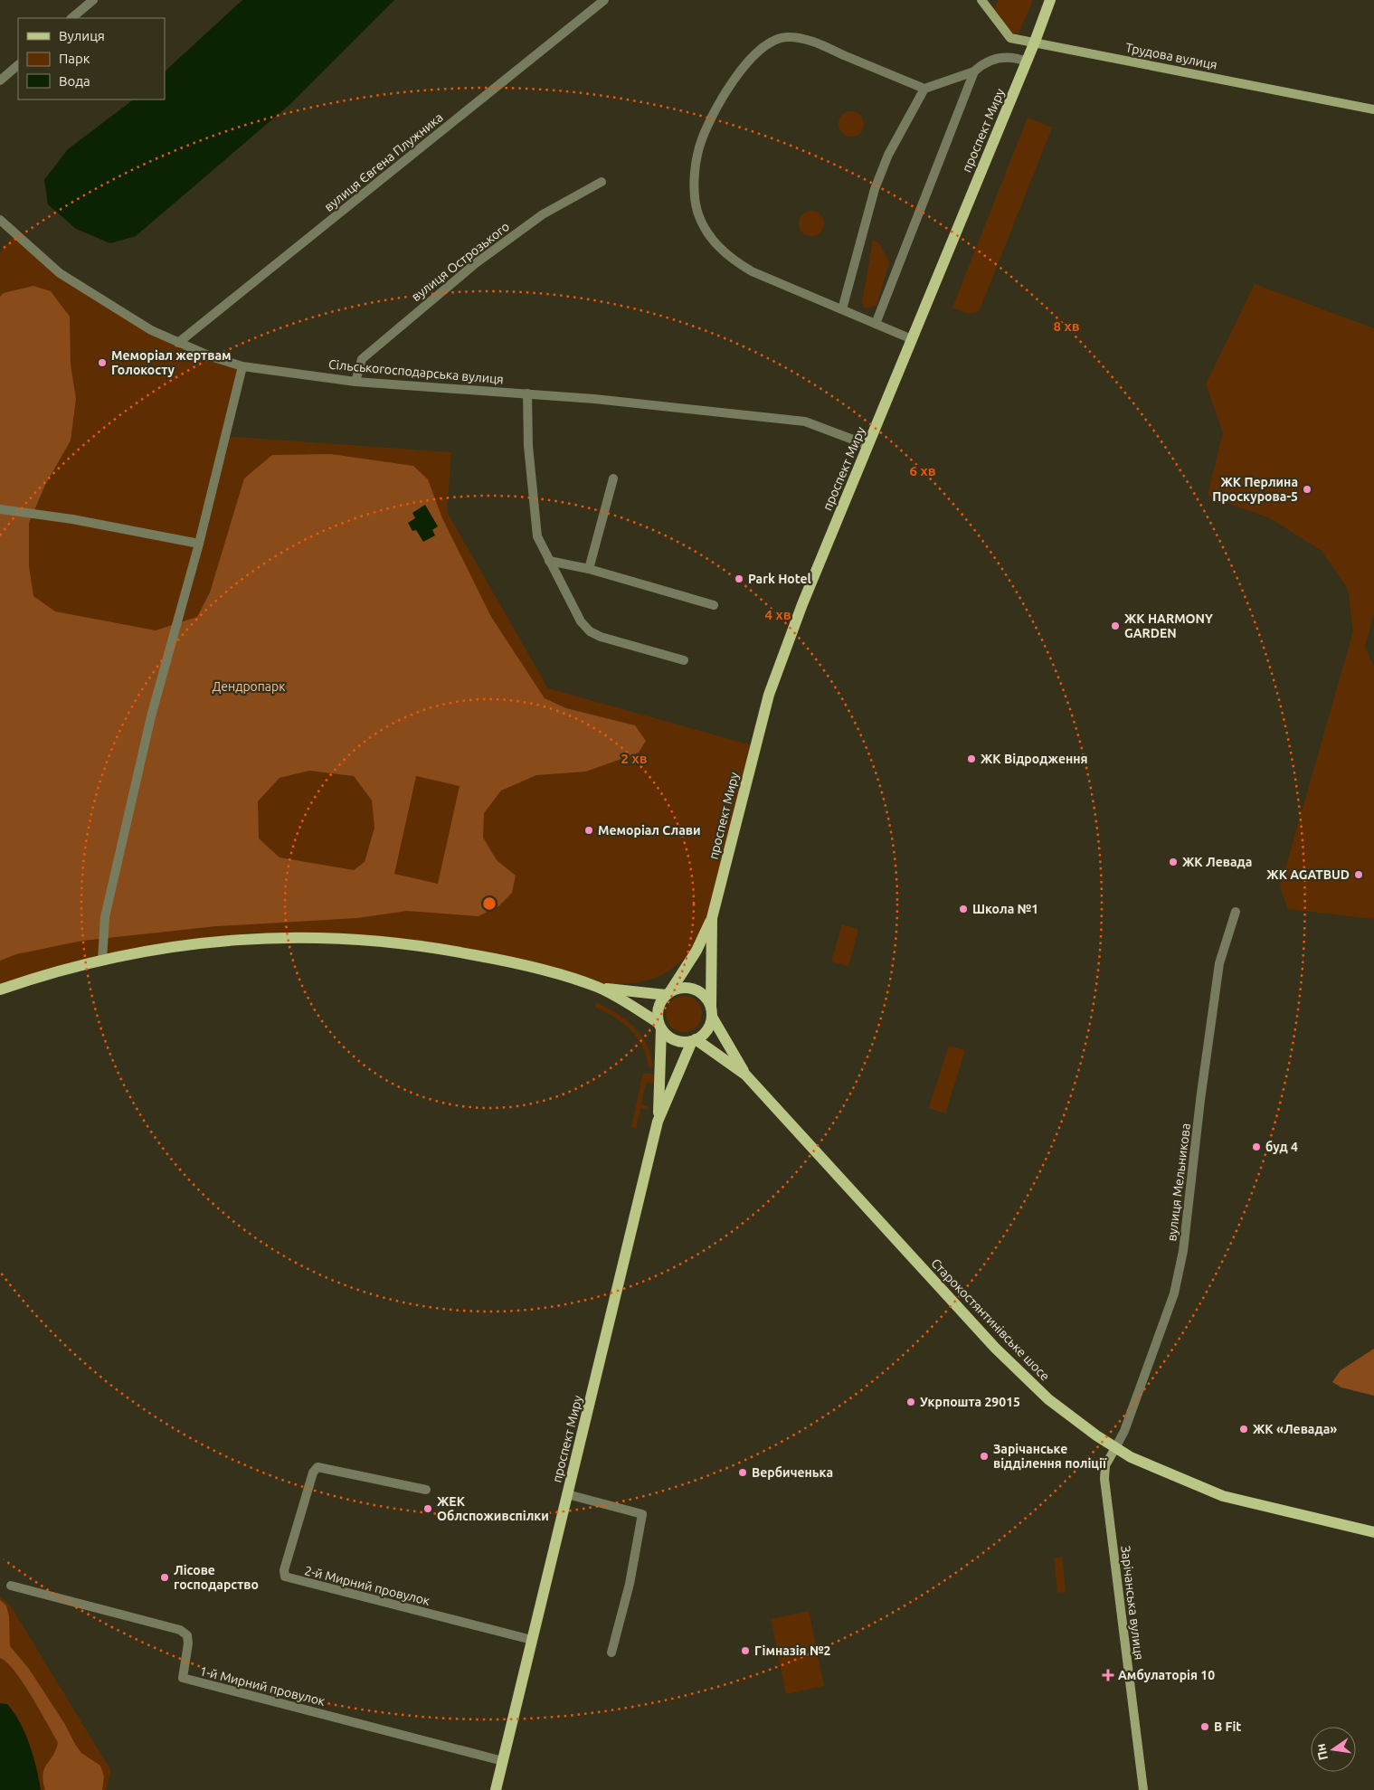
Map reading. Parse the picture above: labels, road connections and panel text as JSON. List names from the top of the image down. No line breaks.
{"streets":{"main road":["проспект Миру","Старокостянтинівське шосе"],"street":["Трудова вулиця","вулиця Євгена Плужника","вулиця Острозького","Сільськогосподарська вулиця","вулиця Мельникова","2-й Мирний провулок","Зарічанська вулиця","1-й Мирний провулок"]},"crossings":[["Трудова вулиця","проспект Миру"],["проспект Миру","Сільськогосподарська вулиця"],["проспект Миру","2-й Мирний провулок"],["проспект Миру","1-й Мирний провулок"],["вулиця Євгена Плужника","Сільськогосподарська вулиця"],["вулиця Острозького","Сільськогосподарська вулиця"],["вулиця Мельникова","Старокостянтинівське шосе"],["вулиця Мельникова","Зарічанська вулиця"],["Старокостянтинівське шосе","Зарічанська вулиця"]],"parks":["Дендропарк"],"places":{"other":["Меморіал жертвам Голокосту","ЖК Перлина Проскурова-5","Park Hotel","ЖК HARMONY GARDEN","ЖК Відродження","Меморіал Слави","ЖК Левада","ЖК AGATBUD","Школа №1","буд 4","Укрпошта 29015","ЖК «Левада»","Зарічанське відділення поліції","Вербиченька","ЖЕК Облспоживспілки","Лісове господарство","Гімназія №2","B Fit"],"health":["Амбулаторія 10"]},"legend":["Вулиця","Парк","Вода"],"north":"left","rings":["8 хв","6 хв","4 хв","2 хв"]}
